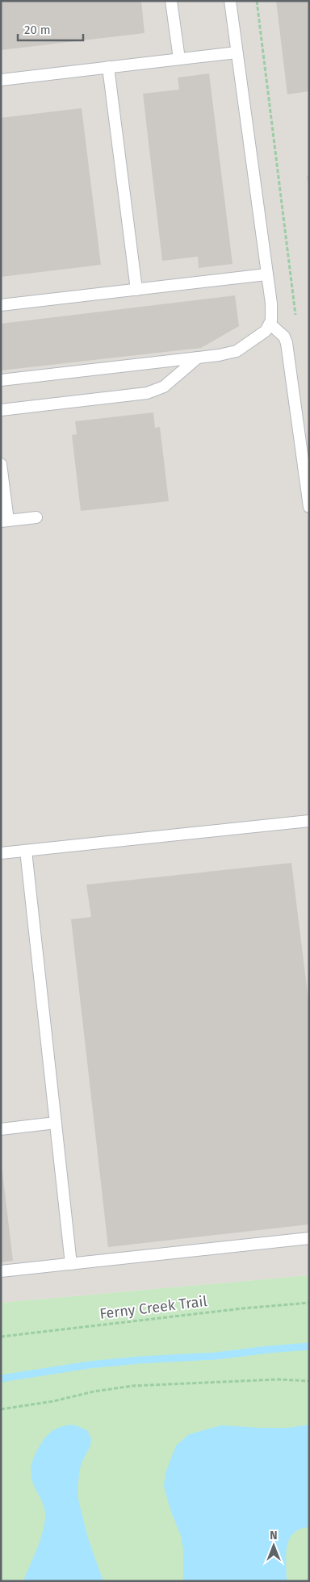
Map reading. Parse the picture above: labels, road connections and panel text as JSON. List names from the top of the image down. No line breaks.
{"streets":{"path":["Ferny Creek Trail"]},"scale_bar":"20 m","north":"top"}
